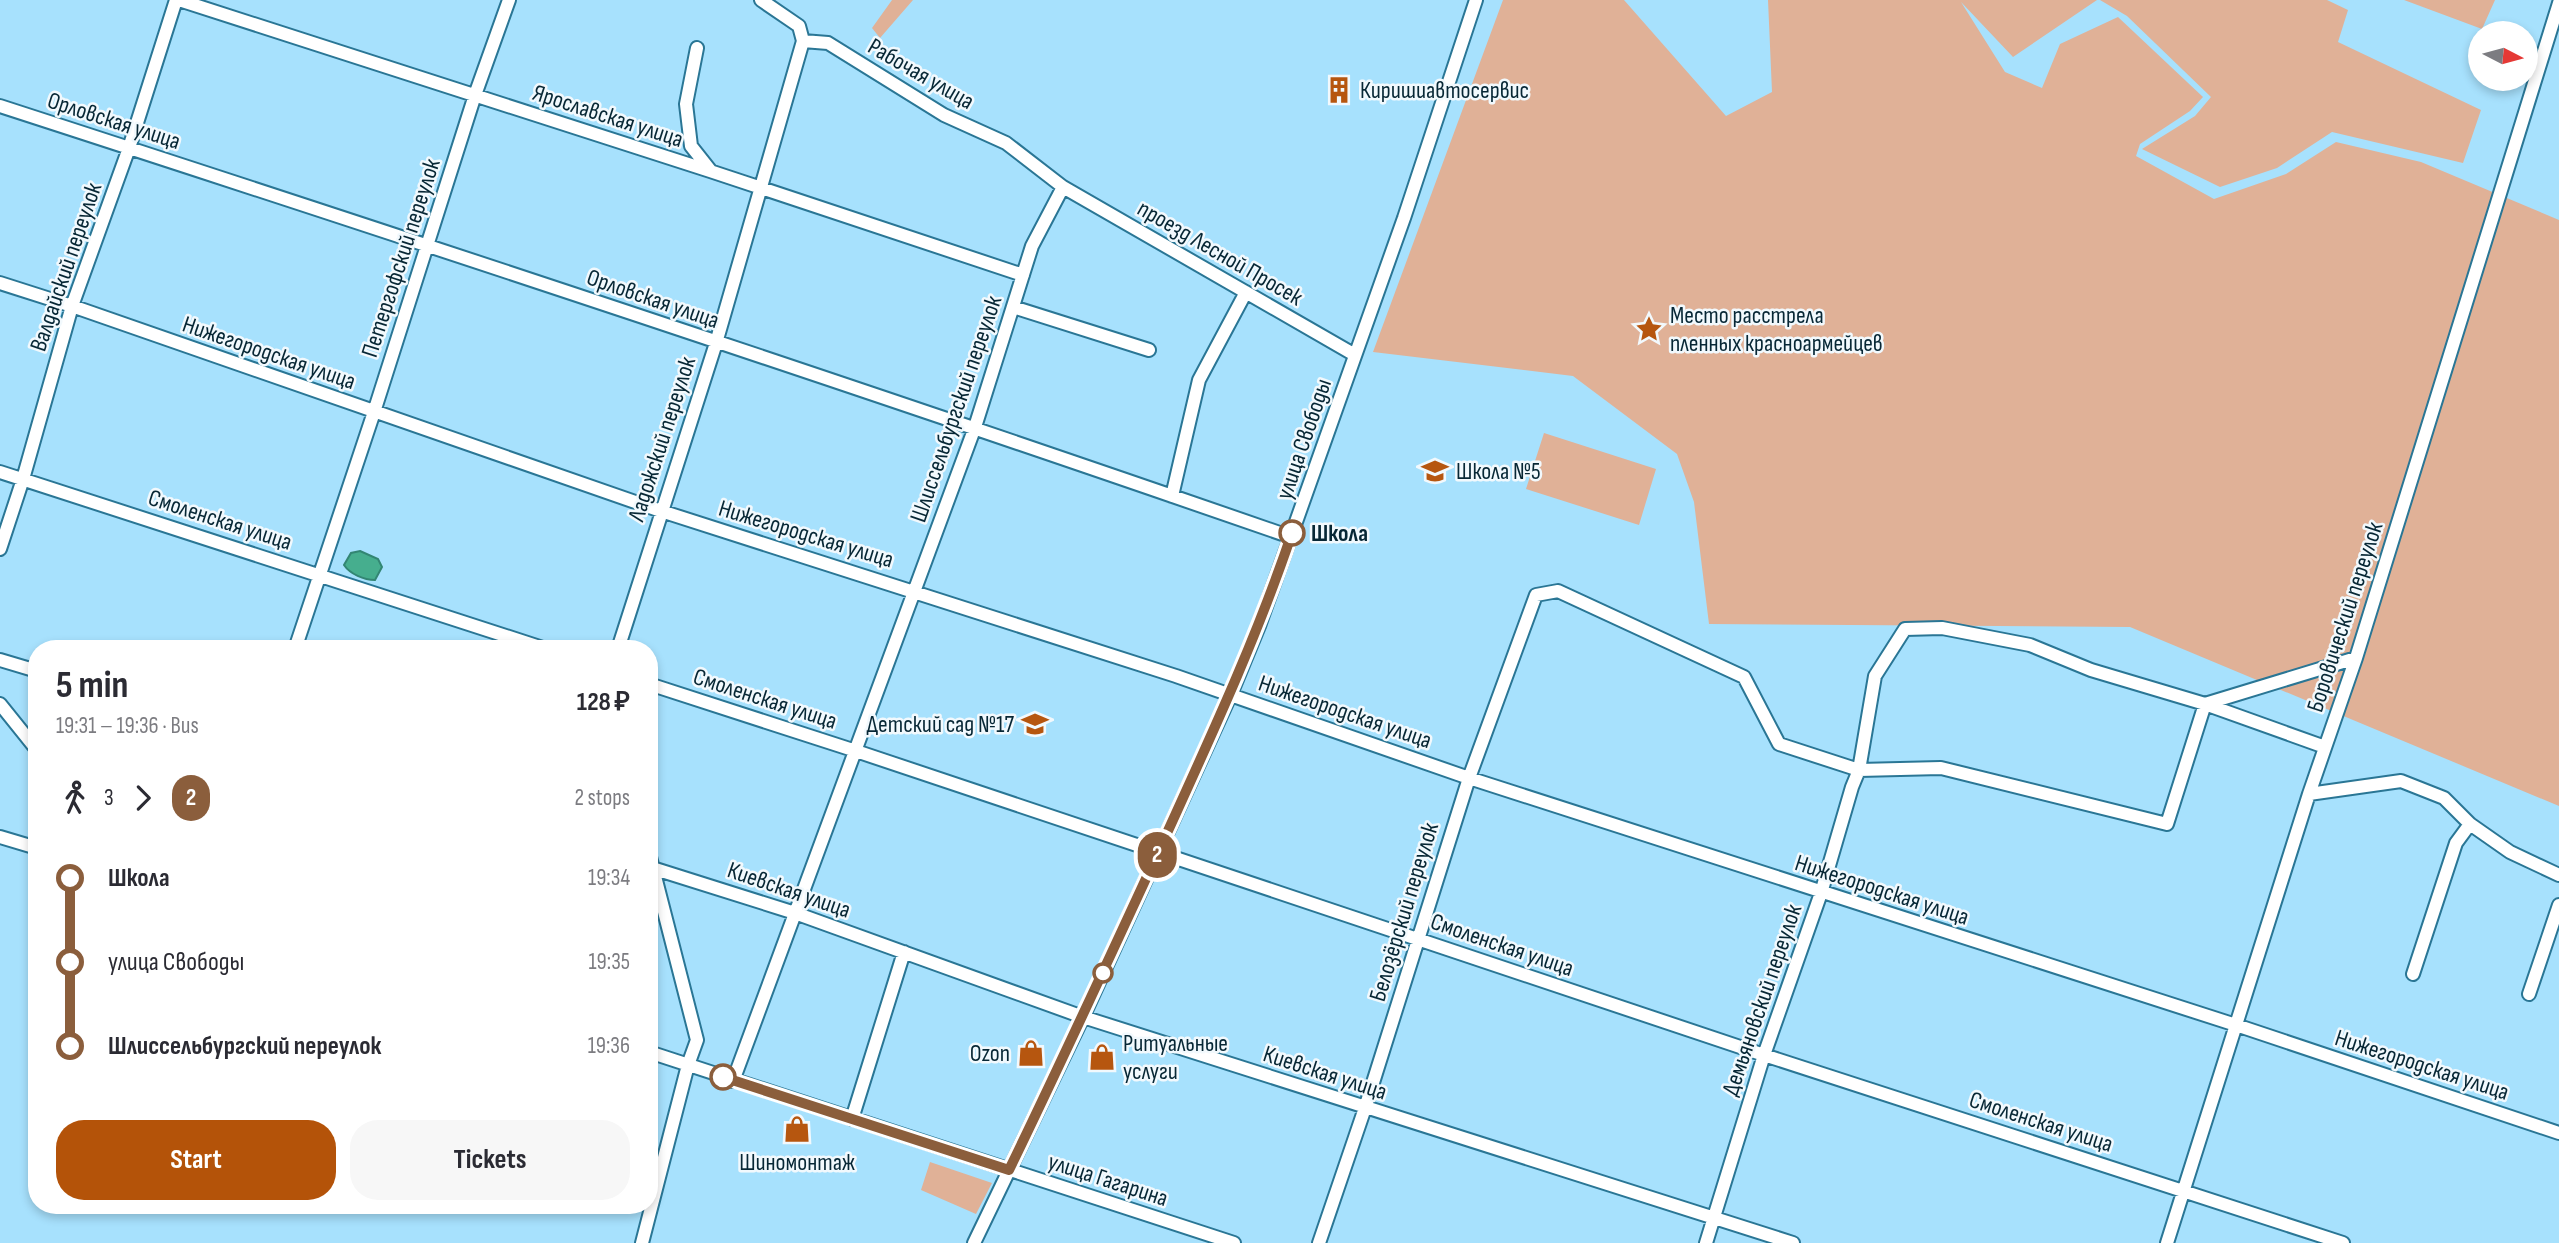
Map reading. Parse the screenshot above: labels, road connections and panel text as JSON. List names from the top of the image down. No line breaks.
{"streets":{"street":["Рабочая улица","Ярославская улица","Орловская улица","проезд Лесной Просек","Петергофский переулок","Валдайский переулок","Нижегородская улица","Шлиссельбургский переулок","Ладожский переулок","улица Свободы","Смоленская улица","Боровический переулок","Киевская улица","Белозёрский переулок","Демьяновский переулок","улица Гагарина"]},"crossings":[["Рабочая улица","проезд Лесной Просек"],["Рабочая улица","Шлиссельбургский переулок"],["Рабочая улица","Ладожский переулок"],["Ярославская улица","Петергофский переулок"],["Ярославская улица","Валдайский переулок"],["Ярославская улица","Шлиссельбургский переулок"],["Ярославская улица","Ладожский переулок"],["Орловская улица","Петергофский переулок"],["Орловская улица","Валдайский переулок"],["Орловская улица","Шлиссельбургский переулок"],["Орловская улица","Ладожский переулок"],["Орловская улица","улица Свободы"],["проезд Лесной Просек","Шлиссельбургский переулок"],["проезд Лесной Просек","улица Свободы"],["Петергофский переулок","Нижегородская улица"],["Петергофский переулок","Смоленская улица"],["Валдайский переулок","Нижегородская улица"],["Валдайский переулок","Смоленская улица"],["Нижегородская улица","Шлиссельбургский переулок"],["Нижегородская улица","Ладожский переулок"],["Нижегородская улица","улица Свободы"],["Нижегородская улица","Боровический переулок"],["Нижегородская улица","Белозёрский переулок"],["Нижегородская улица","Демьяновский переулок"],["Шлиссельбургский переулок","Смоленская улица"],["Шлиссельбургский переулок","Киевская улица"],["Шлиссельбургский переулок","улица Гагарина"],["улица Свободы","Смоленская улица"],["улица Свободы","Киевская улица"],["улица Свободы","улица Гагарина"],["Смоленская улица","Боровический переулок"],["Смоленская улица","Белозёрский переулок"],["Смоленская улица","Демьяновский переулок"],["Киевская улица","Белозёрский переулок"],["Киевская улица","Демьяновский переулок"],["Белозёрский переулок","Демьяновский переулок"]],"places":{"building":["Киришиавтосервис"],"place":["Место расстрела пленных красноармейцев"],"school or university":["Школа №5","Детский сад №17"],"other":["Школа"],"shop":["Ozon","Ритуальные услуги","Шиномонтаж"]},"lines":["bus line 2"],"north":"right","page":{"on_map":"2","heading":["5 min","19:31 – 19:36 · Bus","128 ₽"],"legs":["3","2","2 stops"],"list":[{"name":"Школа","value":"19:34"},{"name":"улица Свободы","value":"19:35"},{"name":"Шлиссельбургский переулок","value":"19:36"}],"buttons":["Start","Tickets"]}}
